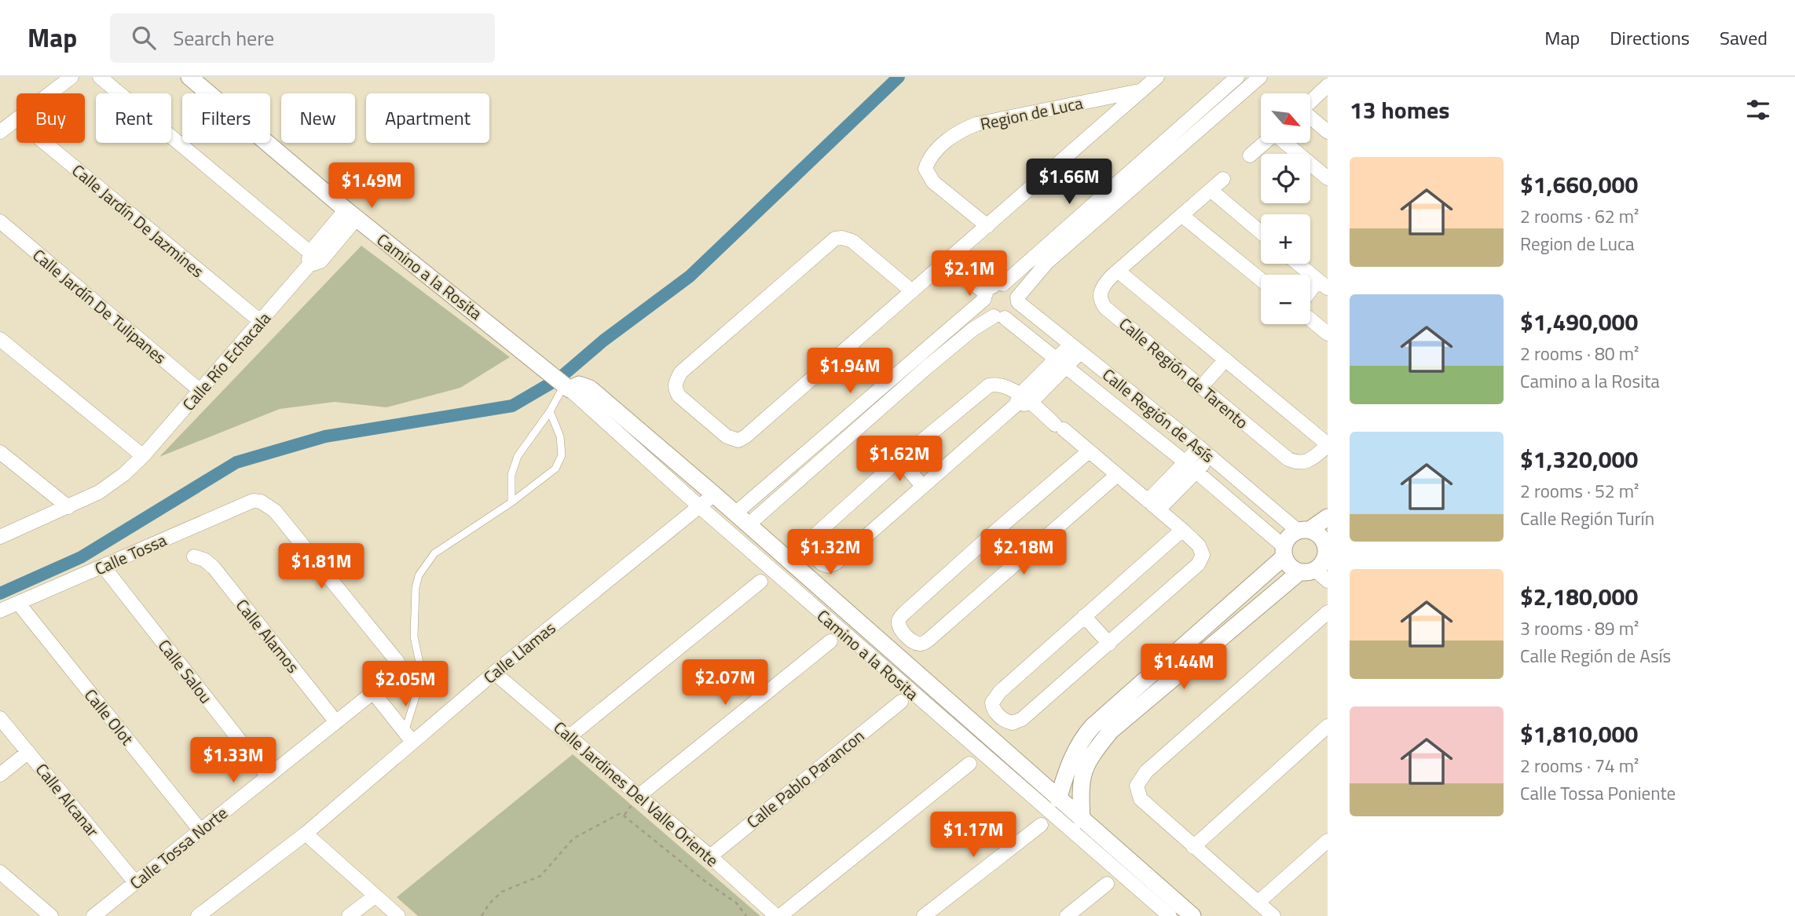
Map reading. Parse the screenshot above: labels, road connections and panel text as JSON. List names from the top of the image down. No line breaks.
{"streets":{"street":["Region de Luca","Calle Jardín De Jazmines","Camino a la Rosita","Calle Jardín De Tulipanes","Calle Río Echacala","Calle Región de Tarento","Calle Región de Asís","Calle Tossa","Calle Alamos","Calle Llamas","Calle Salou","Calle Olot","Calle Pablo Parancon","Calle Jardines Del Valle Oriente","Calle Alcanar","Calle Tossa Norte"]},"crossings":[["Calle Jardín De Jazmines","Calle Río Echacala"],["Camino a la Rosita","Calle Río Echacala"],["Camino a la Rosita","Calle Llamas"],["Calle Jardín De Tulipanes","Calle Río Echacala"],["Calle Tossa","Calle Salou"],["Calle Tossa","Calle Olot"],["Calle Tossa","Calle Tossa Norte"],["Calle Alamos","Calle Tossa Norte"],["Calle Llamas","Calle Jardines Del Valle Oriente"],["Calle Salou","Calle Tossa Norte"],["Calle Olot","Calle Tossa Norte"],["Calle Pablo Parancon","Calle Jardines Del Valle Oriente"],["Calle Alcanar","Calle Tossa Norte"]],"north":"bottom right","page":{"header":"Map","search":"Search here","nav":["Map","Directions","Saved"],"heading":"13 homes","map_buttons":["+","−"],"chip":["Buy","Rent","Filters","New","Apartment"],"list":[{"name":"$1,660,000","note":"2 rooms · 62 m² · Region de Luca"},{"name":"$1,490,000","note":"2 rooms · 80 m² · Camino a la Rosita"},{"name":"$1,320,000","note":"2 rooms · 52 m² · Calle Región Turín"},{"name":"$2,180,000","note":"3 rooms · 89 m² · Calle Región de Asís"},{"name":"$1,810,000","note":"2 rooms · 74 m² · Calle Tossa Poniente"}],"price":["$1.66M","$1.49M","$2.1M","$1.94M","$1.62M","$1.32M","$2.18M","$1.81M","$1.44M","$2.07M","$2.05M","$1.33M","$1.17M"]}}
